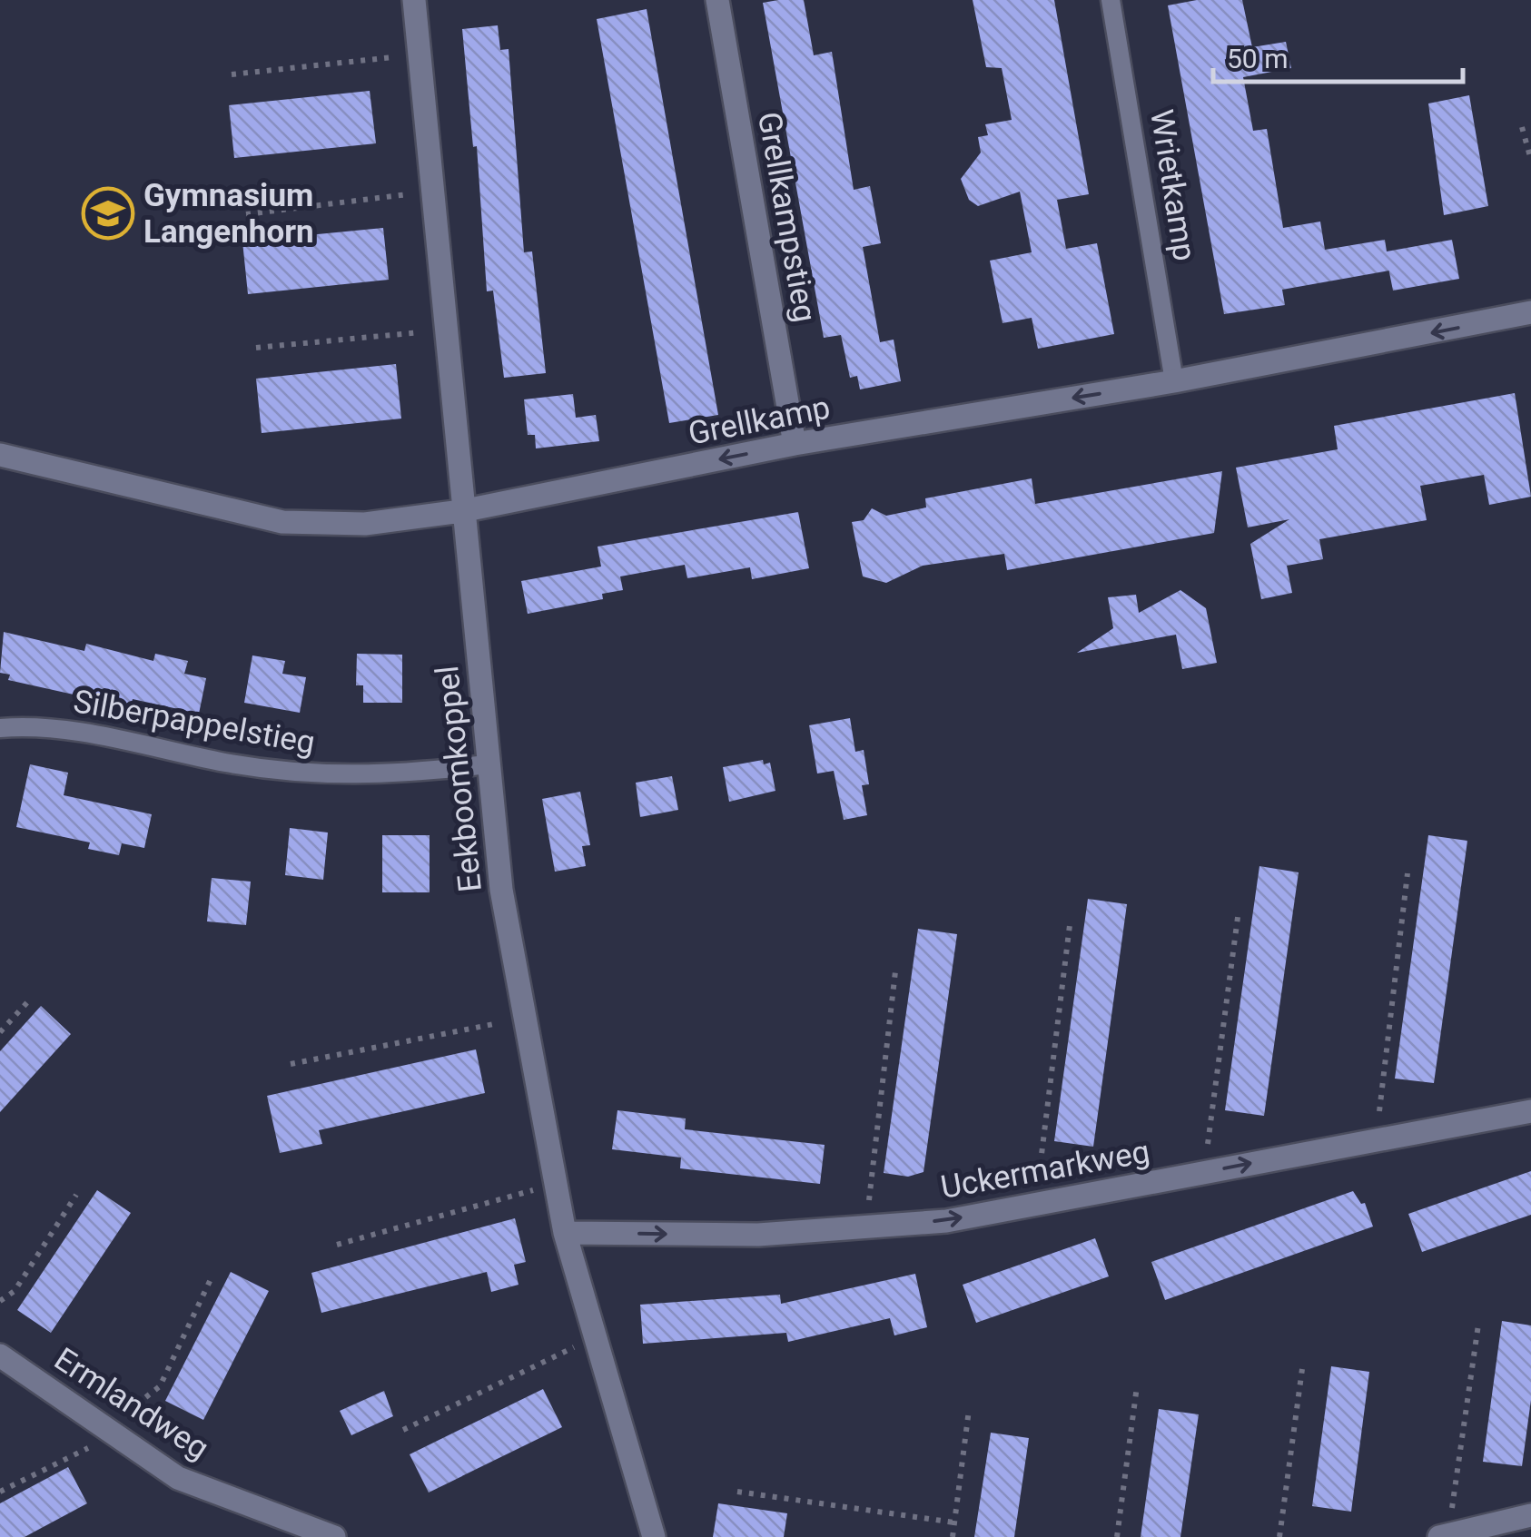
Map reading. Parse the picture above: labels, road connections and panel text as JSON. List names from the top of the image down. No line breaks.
{"streets":{"street":["Grellkampstieg","Grellkamp","Eekboomkoppel","Uckermarkweg","Ermlandweg"],"lane":["Wrietkamp","Silberpappelstieg"]},"crossings":[["Wrietkamp","Grellkamp"],["Grellkampstieg","Grellkamp"],["Grellkamp","Eekboomkoppel"],["Silberpappelstieg","Eekboomkoppel"],["Eekboomkoppel","Uckermarkweg"]],"one_way":["Grellkamp","Uckermarkweg"],"places":{"school or university":["Gymnasium Langenhorn"]},"scale_bar":"50 m"}
